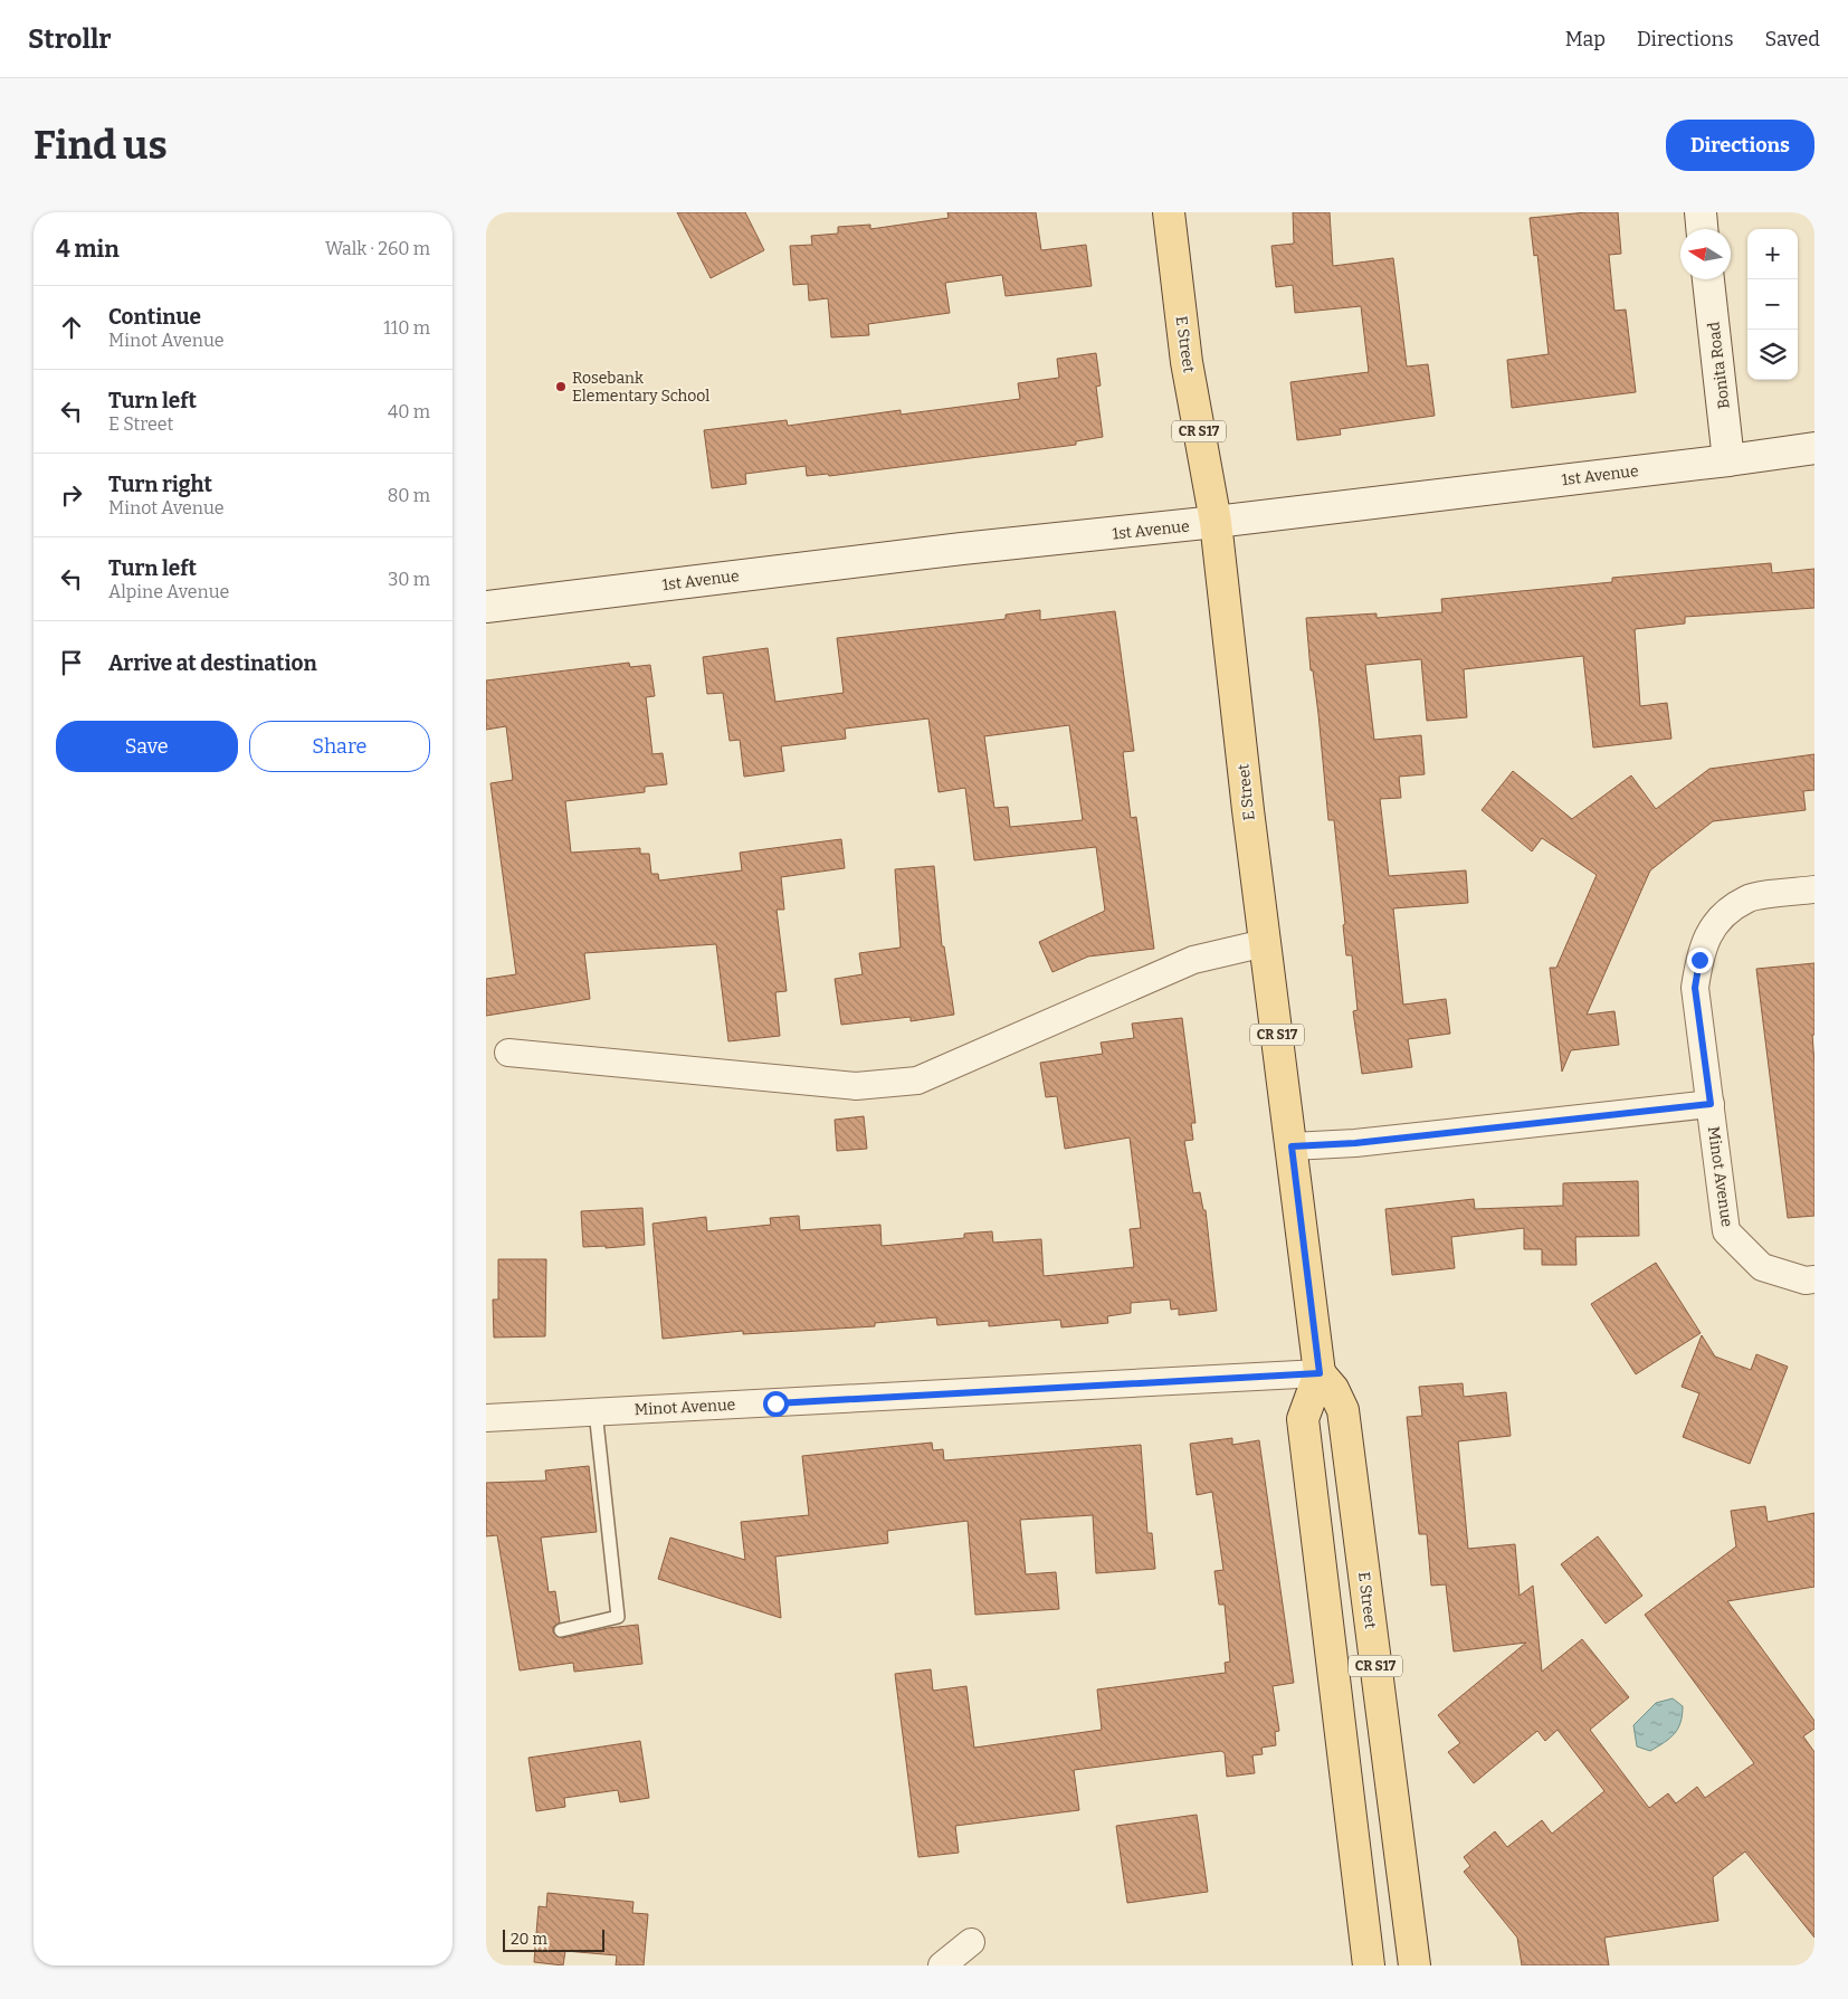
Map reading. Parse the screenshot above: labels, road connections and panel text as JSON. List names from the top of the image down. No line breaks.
{"streets":{"main road":["E Street","CR S17"],"street":["Bonita Road","1st Avenue","Minot Avenue"]},"crossings":[["E Street","1st Avenue"],["E Street","Minot Avenue"],["Bonita Road","1st Avenue"]],"places":["Rosebank Elementary School"],"scale_bar":"20 m","north":"left","page":{"header":"Strollr","nav":["Map","Directions","Saved"],"buttons":["Directions",["Save","Share"]],"title":"Find us","heading":["4 min","Walk · 260 m"],"map_buttons":["+","−"],"list":[["Continue","Minot Avenue","110 m"],["Turn left","E Street","40 m"],["Turn right","Minot Avenue","80 m"],["Turn left","Alpine Avenue","30 m"],"Arrive at destination"],"scale":"20 m"}}
